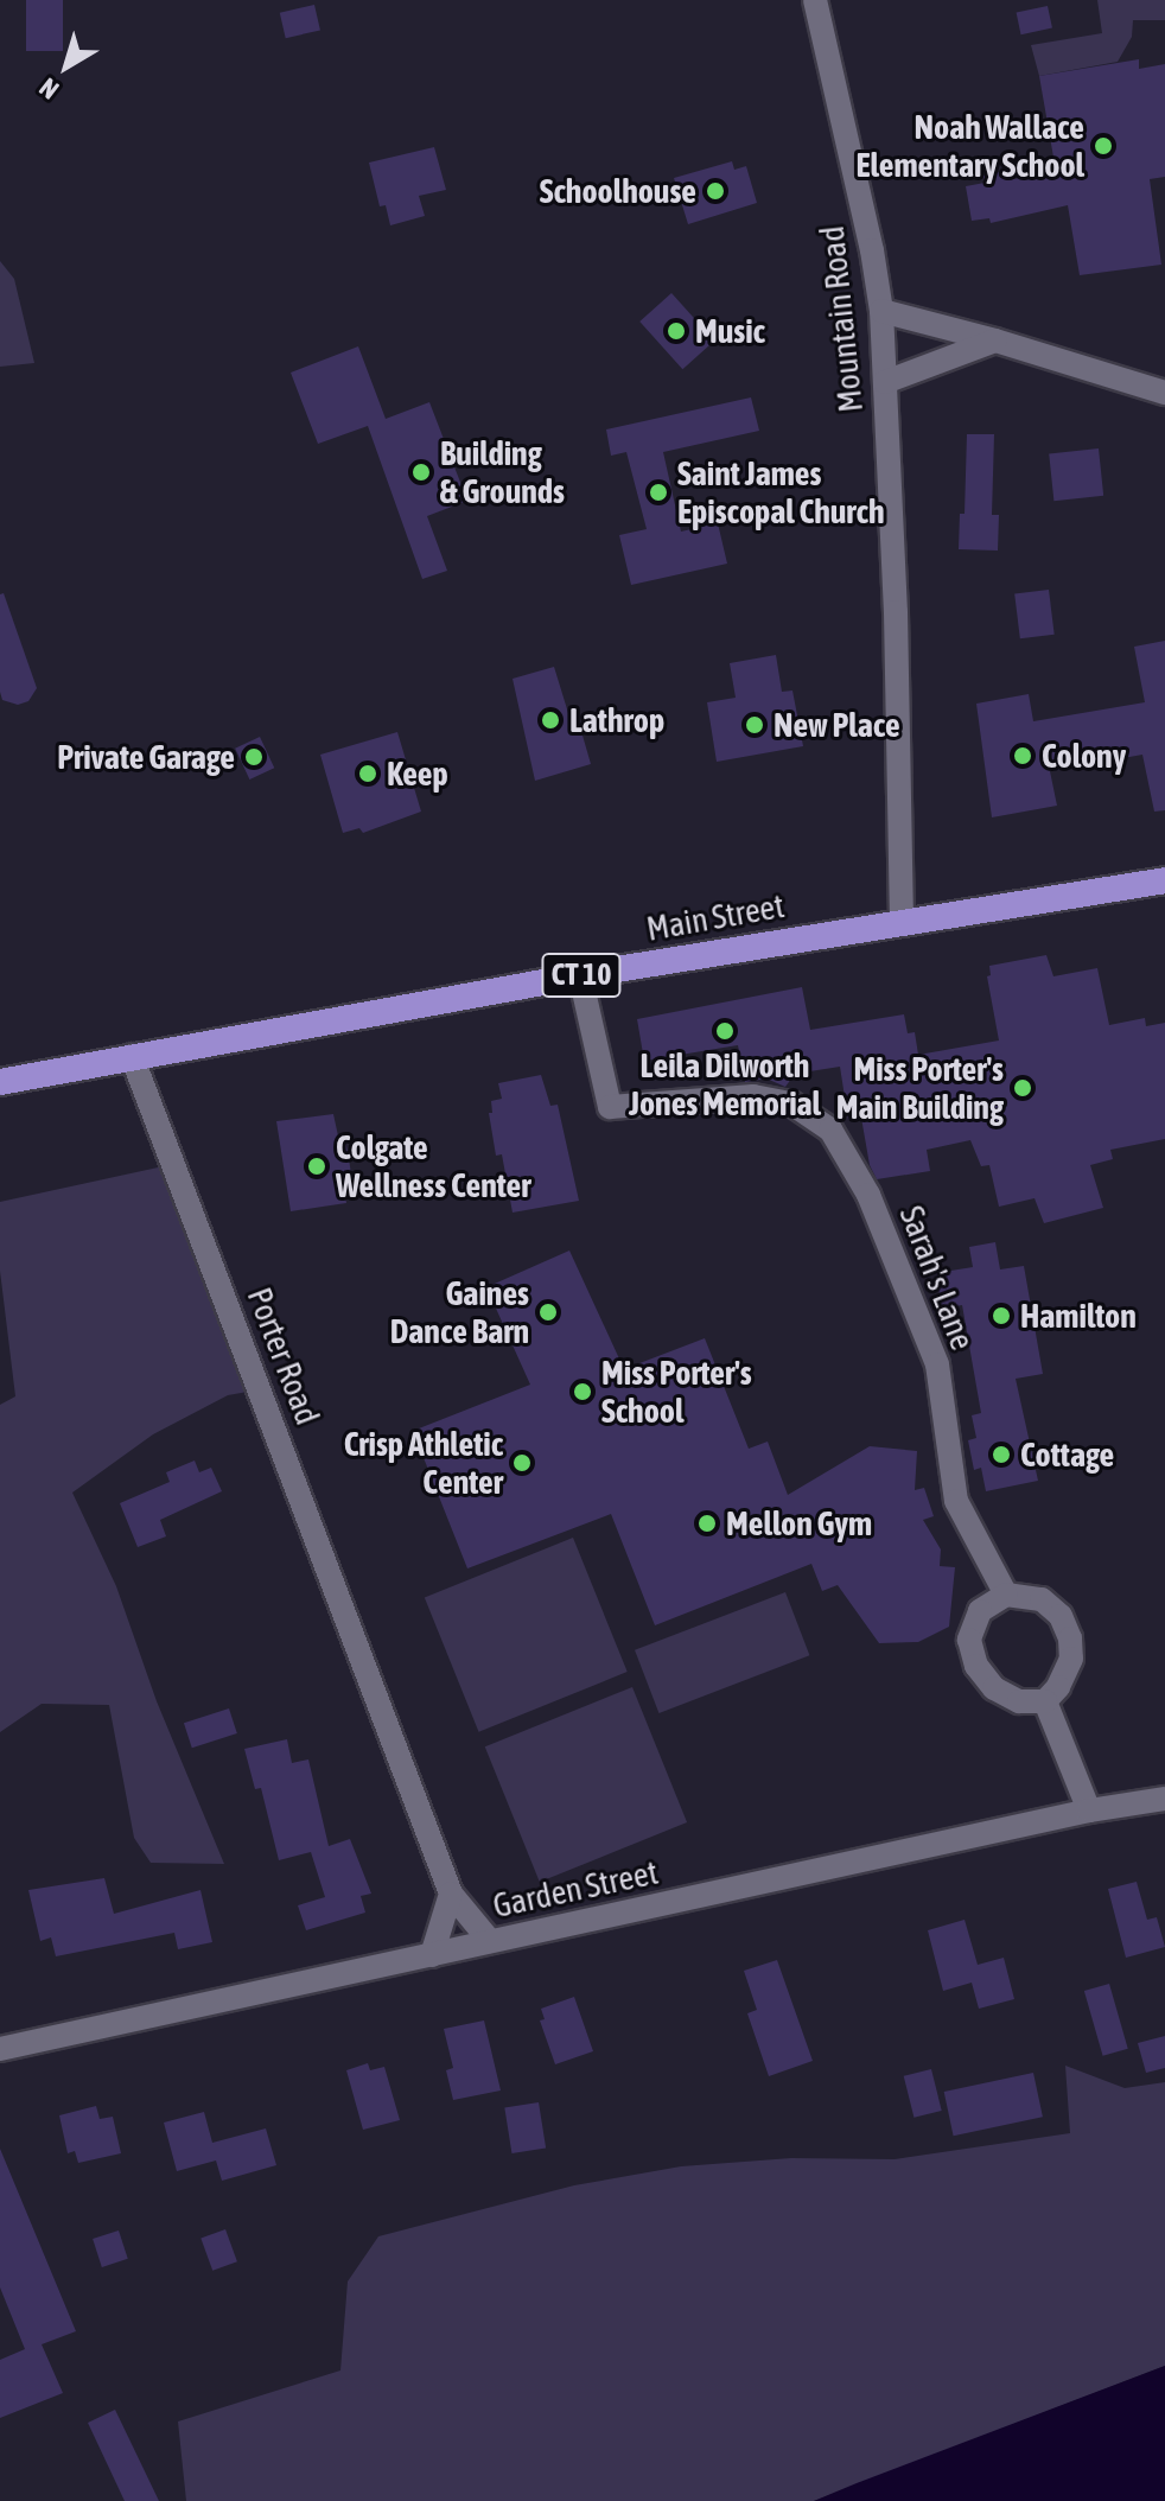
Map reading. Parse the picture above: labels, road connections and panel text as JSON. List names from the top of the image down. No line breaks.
{"streets":{"highway":["Main Street","CT 10"],"street":["Mountain Road","Sarah's Lane","Porter Road","Garden Street"]},"crossings":[["Mountain Road","Main Street"],["Main Street","Sarah's Lane"],["Main Street","Porter Road"],["Porter Road","Garden Street"]],"places":["Noah Wallace Elementary School","Schoolhouse","Music","Building & Grounds","Saint James Episcopal Church","Lathrop","New Place","Colony","Private Garage","Keep","Leila Dilworth Jones Memorial","Miss Porter's Main Building","Colgate Wellness Center","Gaines Dance Barn","Hamilton","Miss Porter's School","Cottage","Crisp Athletic Center","Mellon Gym"],"north":"bottom left"}
